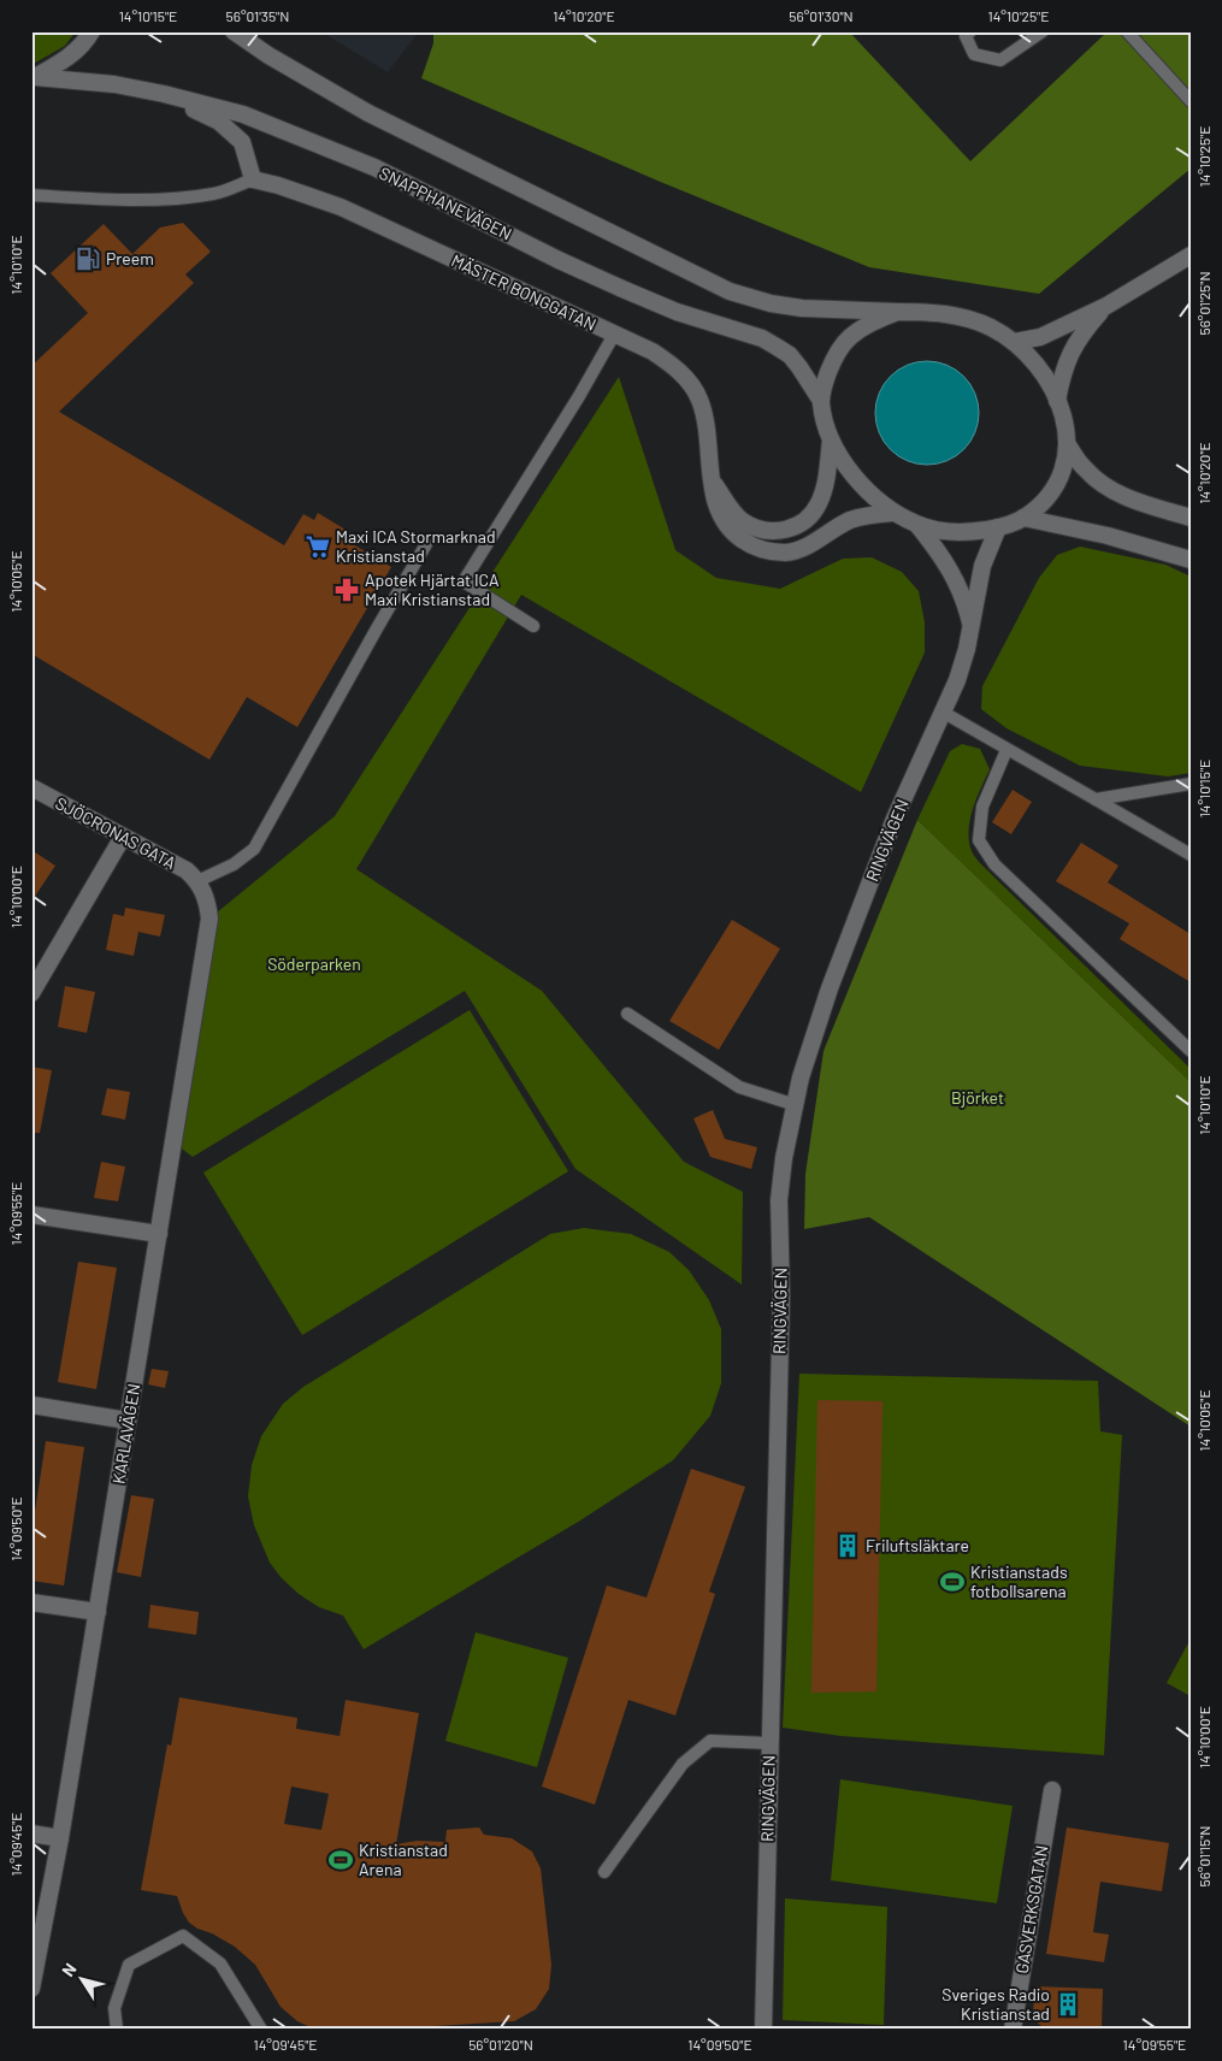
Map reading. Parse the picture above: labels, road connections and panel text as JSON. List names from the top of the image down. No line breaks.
{"streets":{"street":["SNAPPHANEVÄGEN","MÄSTER BONGGATAN","SJÖCRONAS GATA","RINGVÄGEN","KARLAVÄGEN","GASVERKSGATAN"]},"crossings":[["SJÖCRONAS GATA","KARLAVÄGEN"]],"parks":["Söderparken","Björket"],"places":{"fuel station":["Preem"],"supermarket":["Maxi ICA Stormarknad Kristianstad"],"pharmacy":["Apotek Hjärtat ICA Maxi Kristianstad"],"building":["Friluftsläktare","Sveriges Radio Kristianstad"],"sports":["Kristianstads fotbollsarena","Kristianstad Arena"]},"north":"top left","coordinates":["14°10'15\"E","56°01'35\"N","14°10'20\"E","56°01'30\"N","14°10'25\"E","14°10'10\"E","56°01'25\"N","14°10'05\"E","14°10'00\"E","14°09'55\"E","14°09'50\"E","14°09'45\"E","56°01'15\"N","56°01'20\"N"]}
